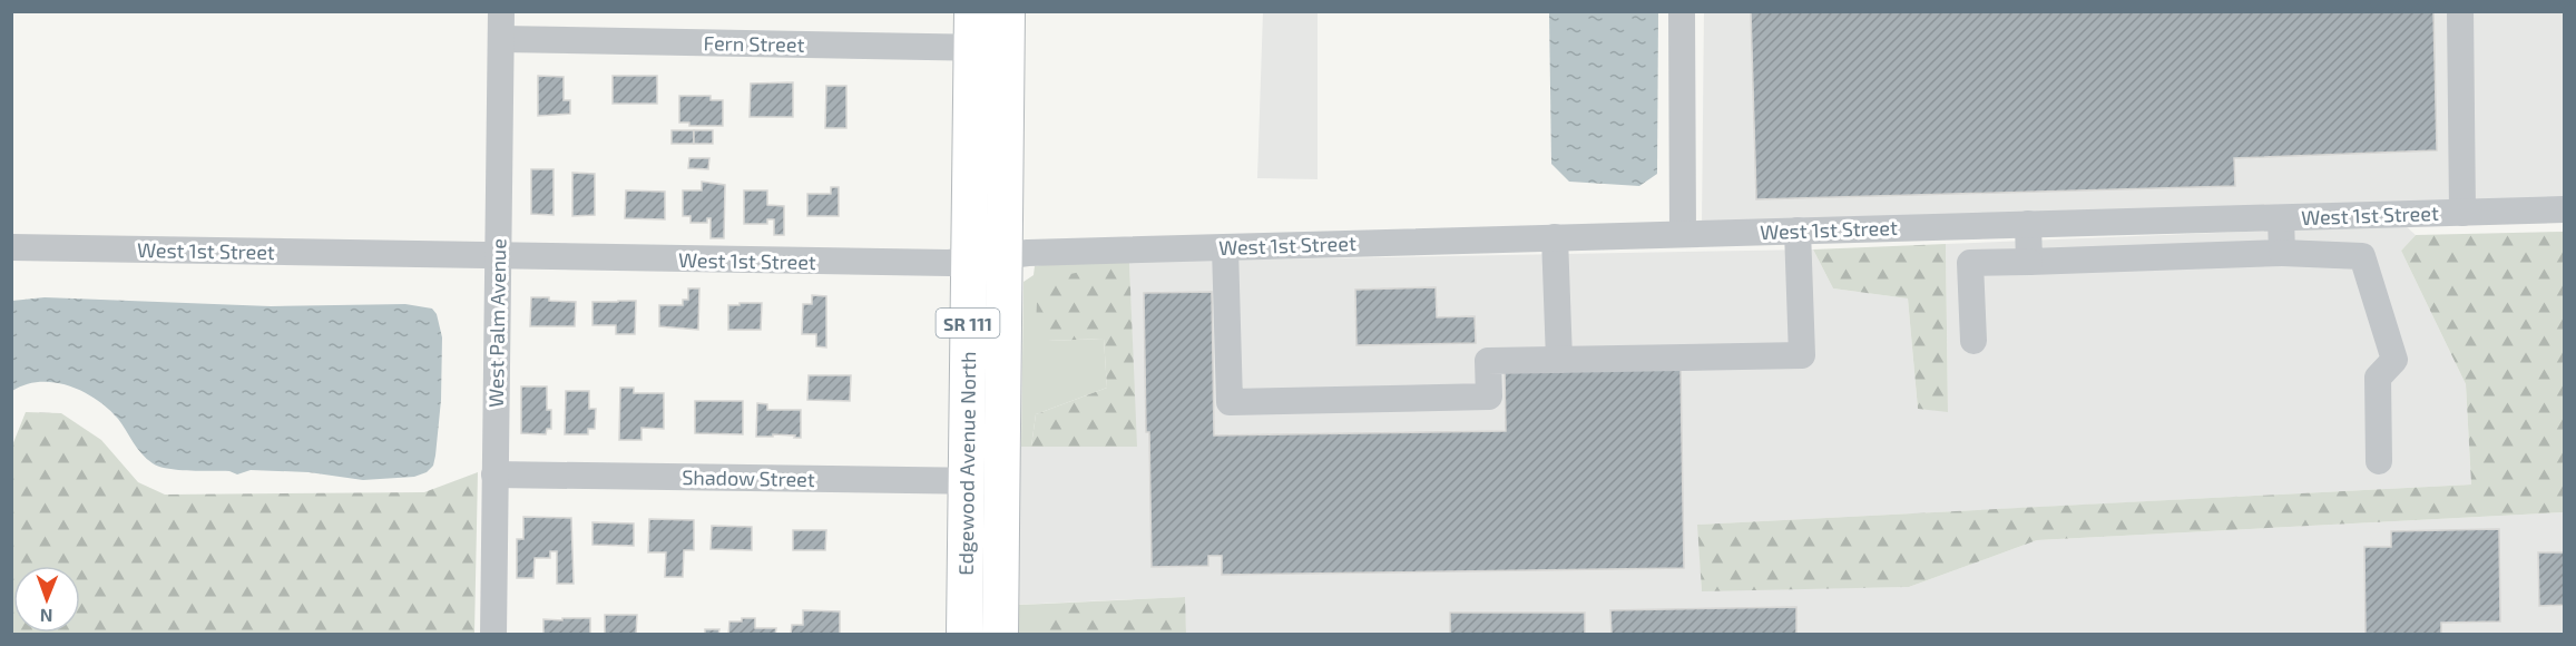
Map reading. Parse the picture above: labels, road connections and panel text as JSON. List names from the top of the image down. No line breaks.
{"streets":{"main road":["SR 111","Edgewood Avenue North"],"street":["Fern Street","West 1st Street","West Palm Avenue","Shadow Street"]},"crossings":[["Fern Street","West Palm Avenue"],["Fern Street","Edgewood Avenue North"],["West 1st Street","West Palm Avenue"],["West 1st Street","Edgewood Avenue North"],["West Palm Avenue","Shadow Street"],["Edgewood Avenue North","Shadow Street"]],"north":"bottom"}
